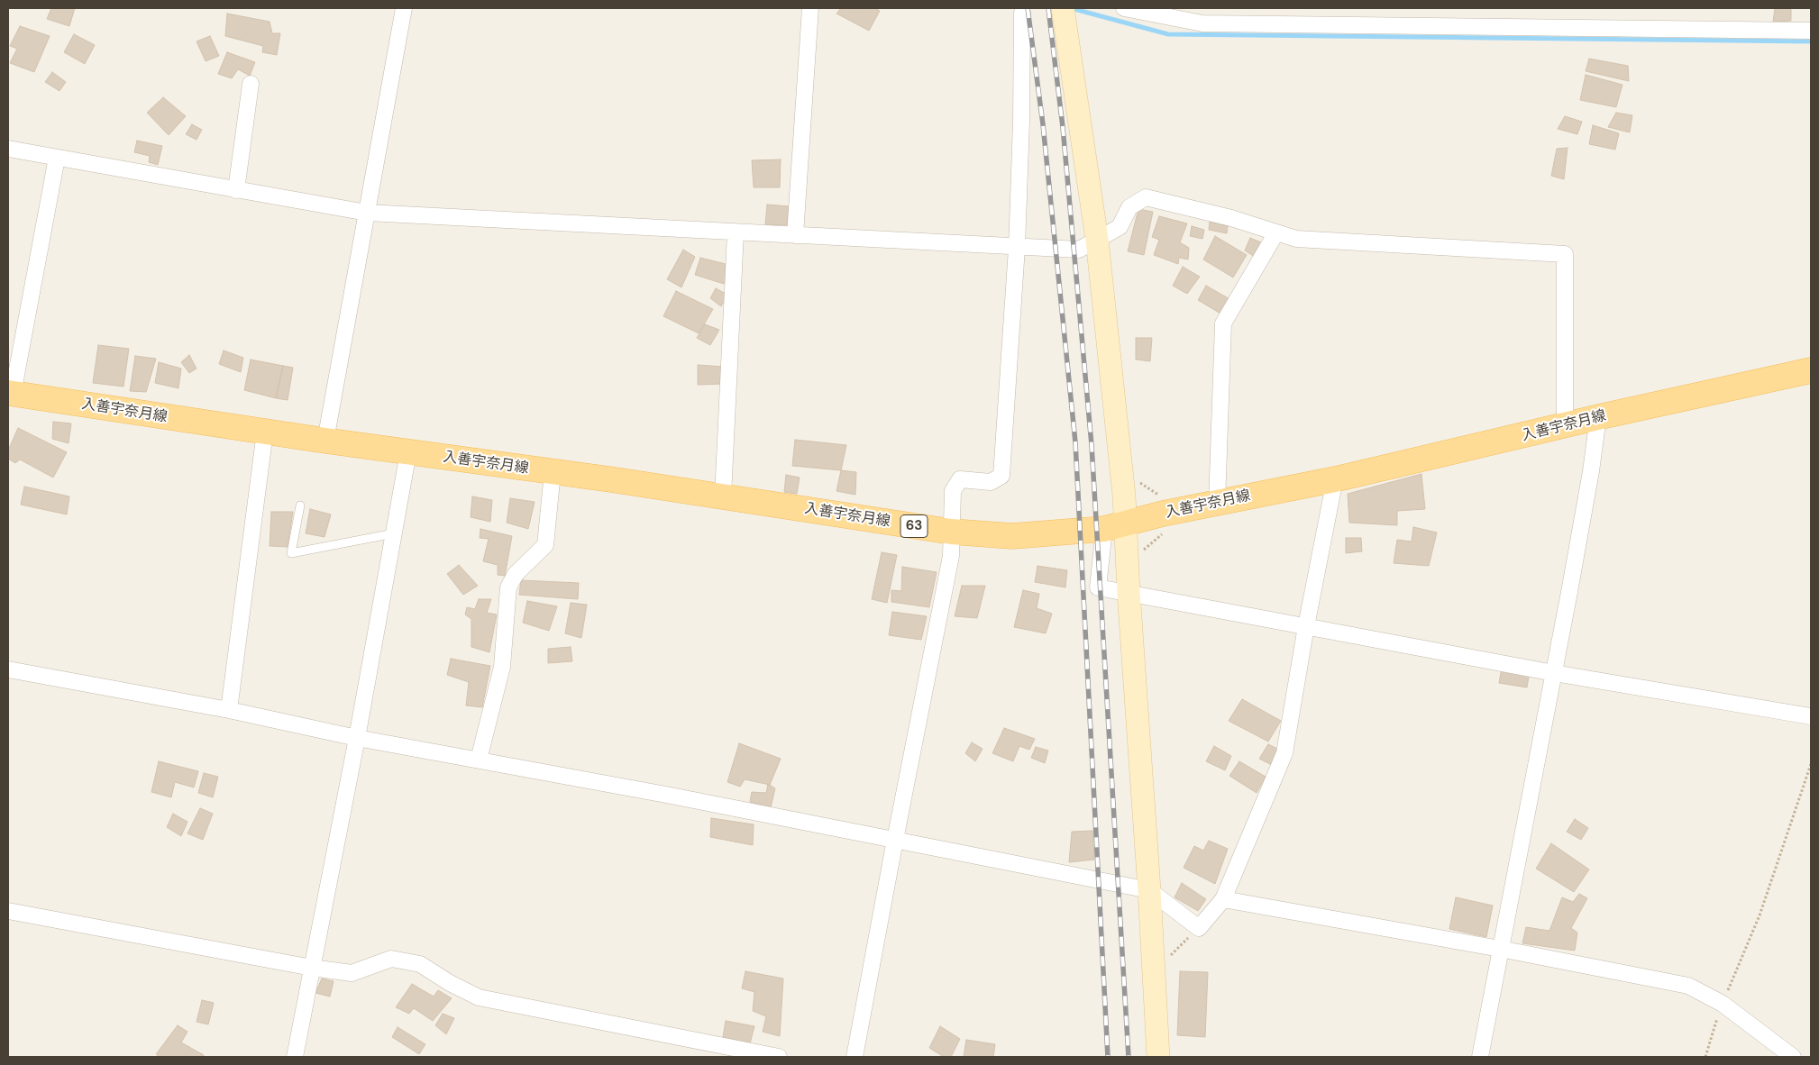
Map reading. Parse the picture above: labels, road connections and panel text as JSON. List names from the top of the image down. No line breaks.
{"streets":{"main road":["入善宇奈月線","63"]}}
